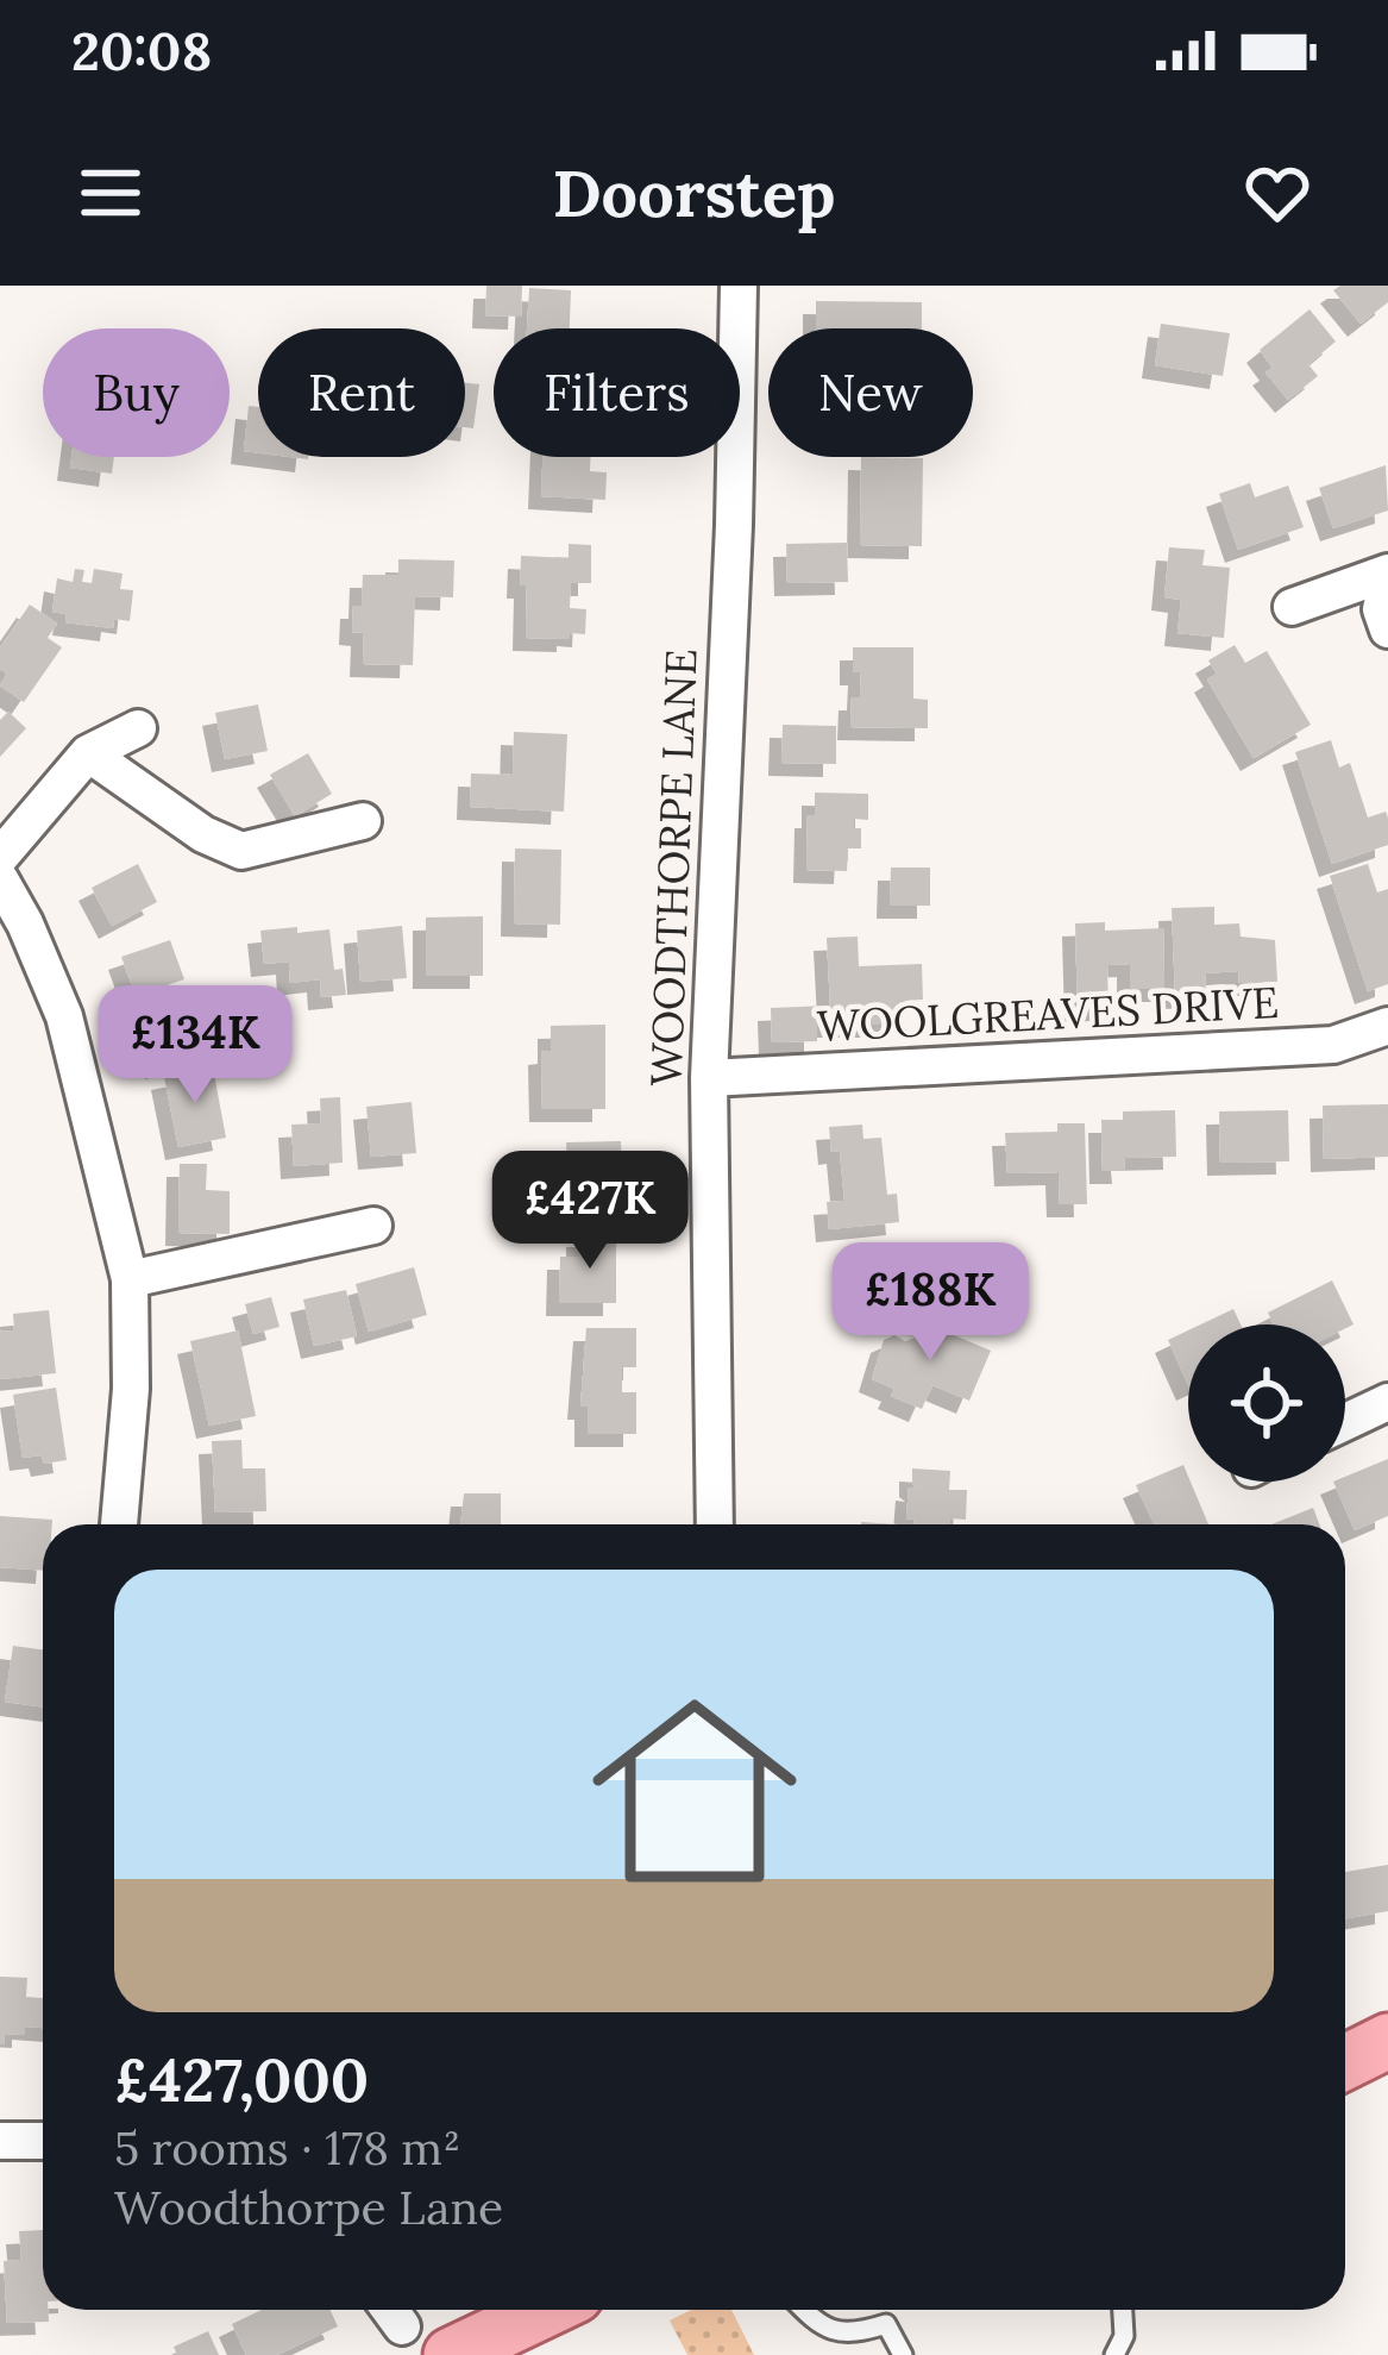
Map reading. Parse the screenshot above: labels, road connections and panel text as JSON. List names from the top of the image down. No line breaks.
{"streets":{"street":["WOODTHORPE LANE","WOOLGREAVES DRIVE"]},"crossings":[["WOODTHORPE LANE","WOOLGREAVES DRIVE"]],"page":{"status":"20:08","header":"Doorstep","chip":["Buy","Rent","Filters","New"],"price":["£134K","£427K","£188K"],"list":[{"name":"£427,000","note":"5 rooms · 178 m² · Woodthorpe Lane"}]}}
